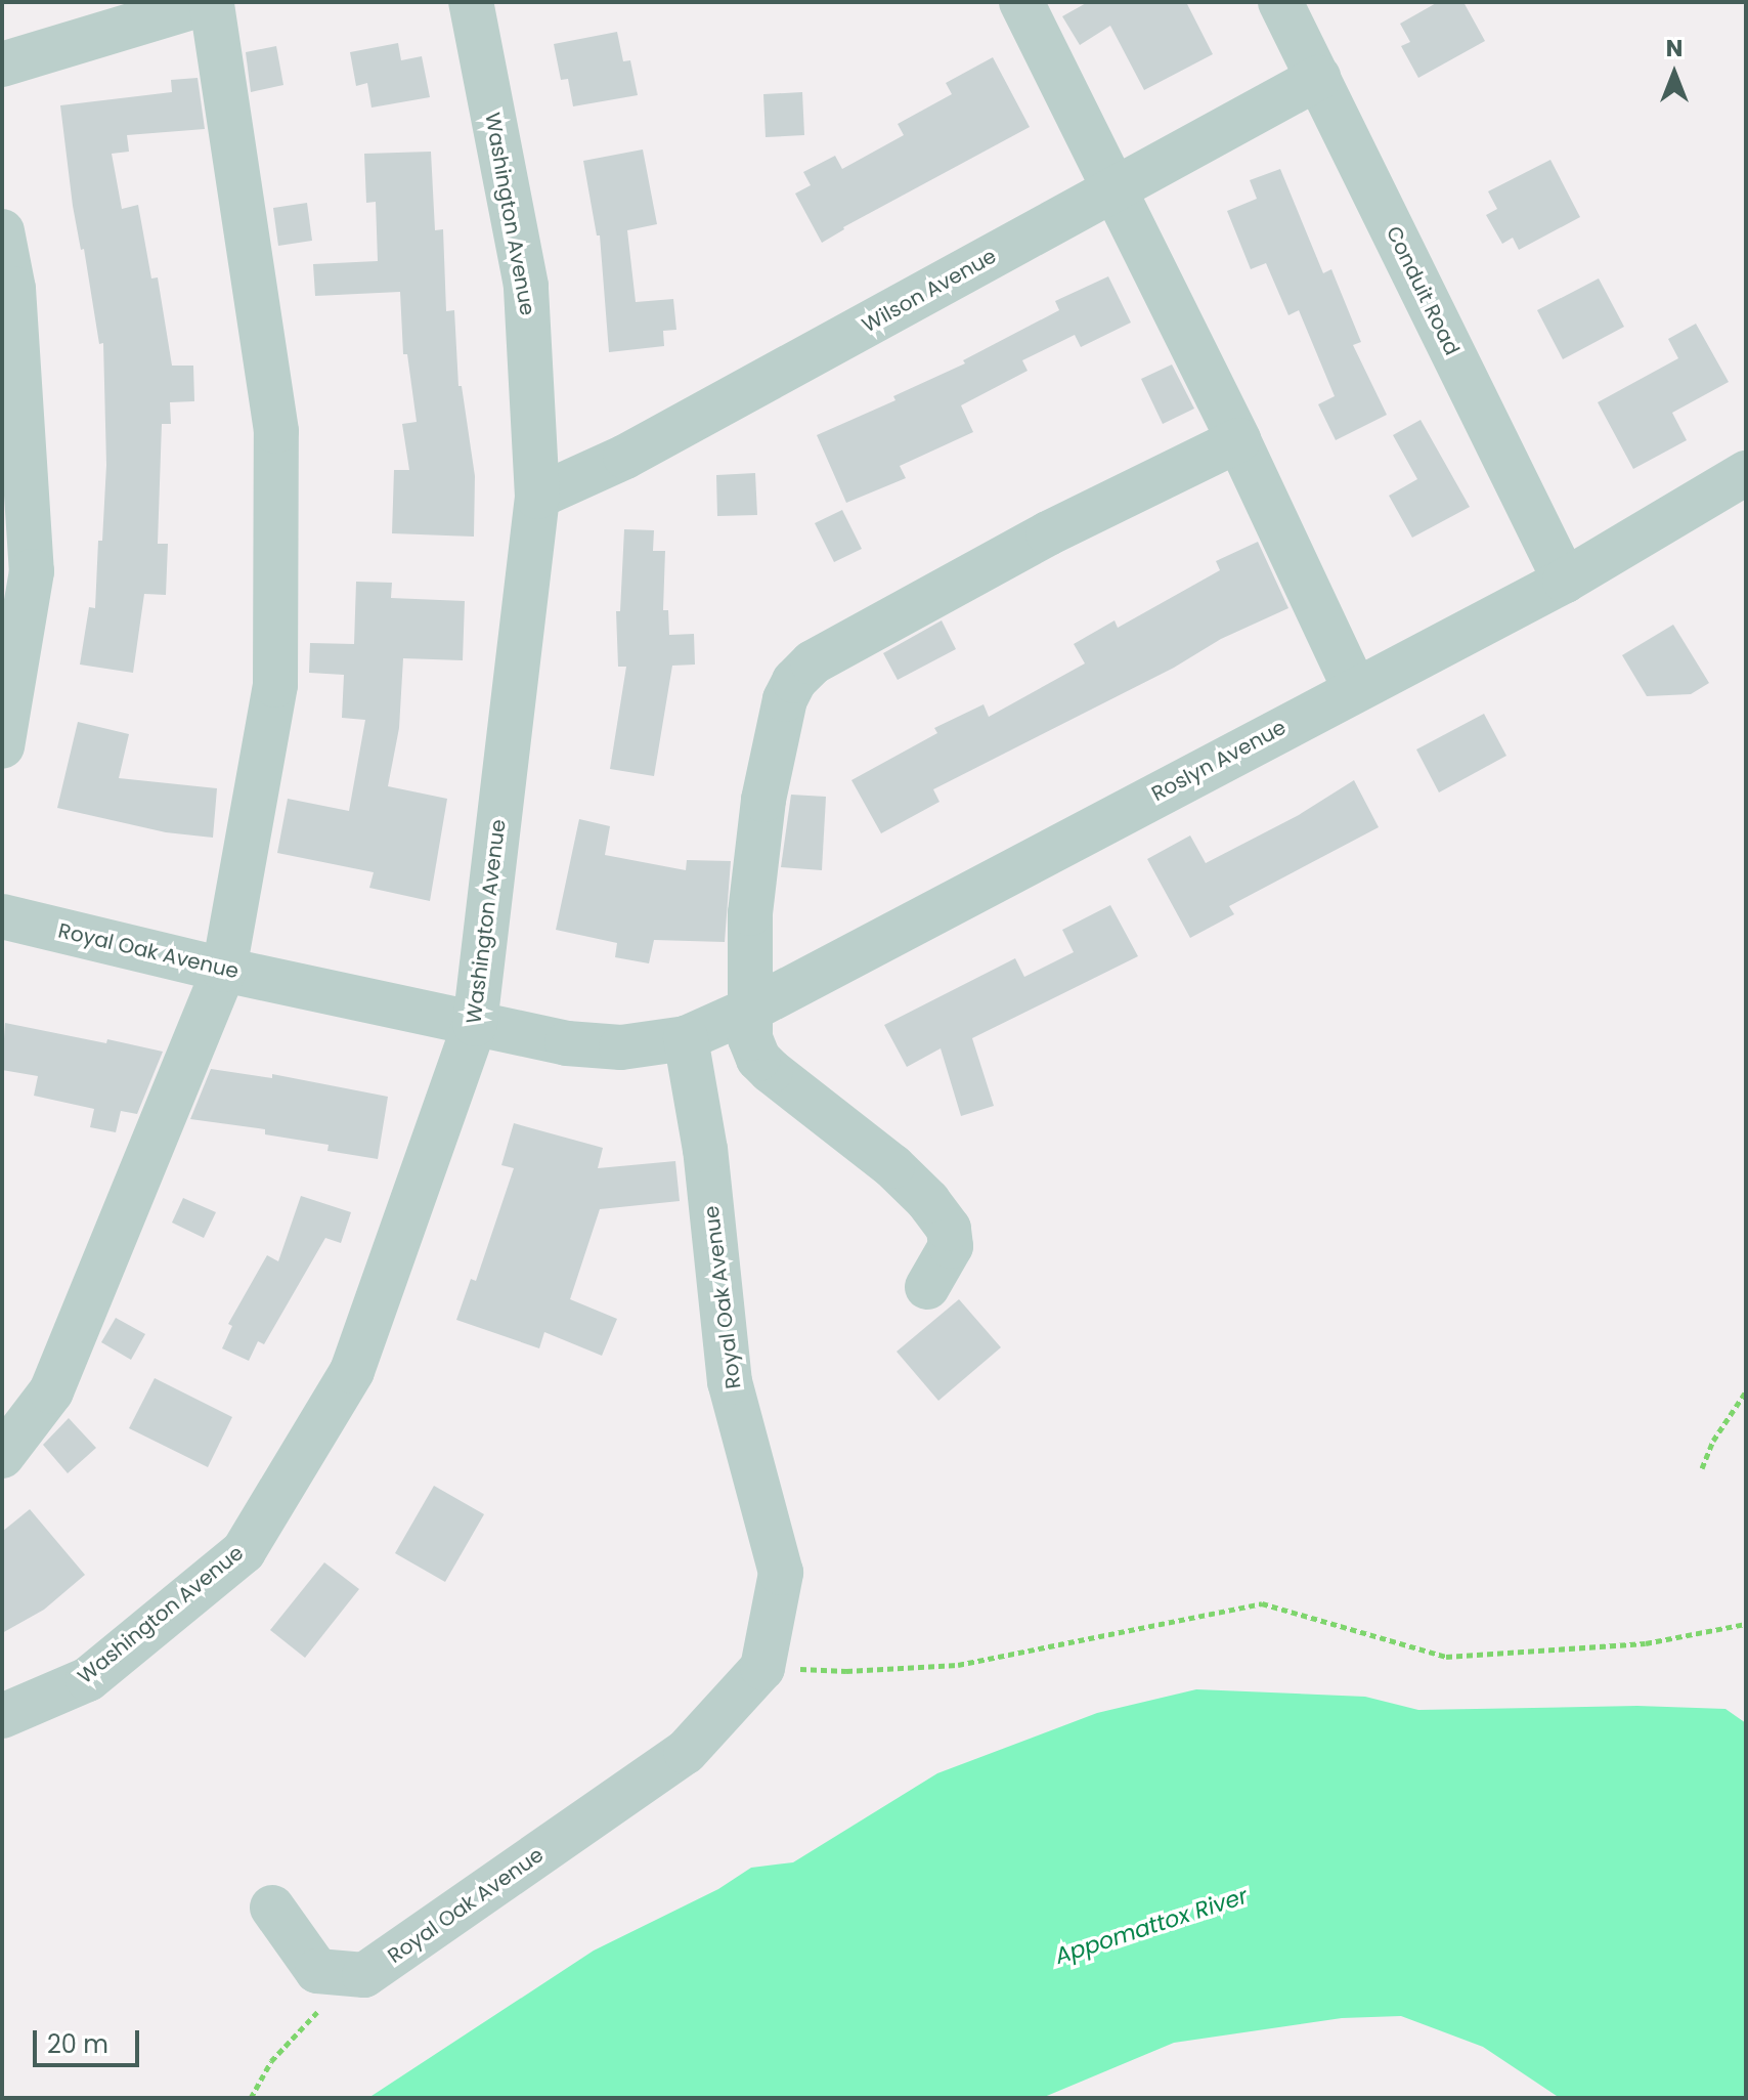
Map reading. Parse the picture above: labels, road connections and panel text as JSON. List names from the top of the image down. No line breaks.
{"streets":{"street":["Washington Avenue","Wilson Avenue","Conduit Road","Roslyn Avenue","Royal Oak Avenue"]},"crossings":[["Washington Avenue","Wilson Avenue"],["Washington Avenue","Royal Oak Avenue"],["Wilson Avenue","Conduit Road"],["Conduit Road","Roslyn Avenue"],["Roslyn Avenue","Royal Oak Avenue"]],"water":["Appomattox River"],"scale_bar":"20 m","north":"top"}
